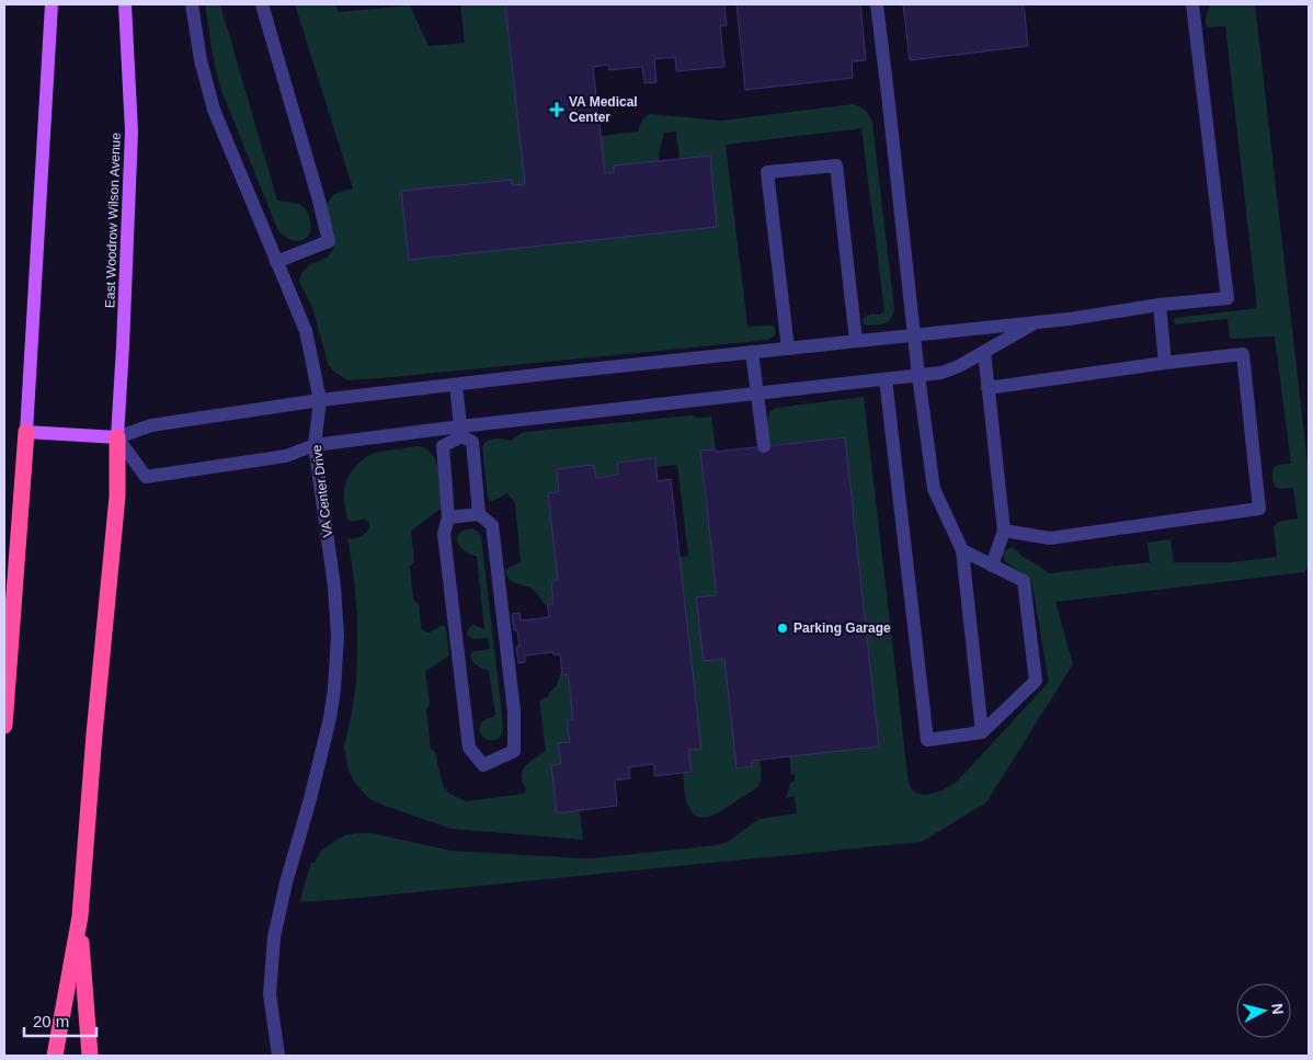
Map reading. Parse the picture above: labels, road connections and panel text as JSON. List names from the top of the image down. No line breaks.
{"streets":{"main road":["East Woodrow Wilson Avenue"],"street":["VA Center Drive"]},"places":{"health":["VA Medical Center"],"other":["Parking Garage"]},"scale_bar":"20 m","north":"right"}
